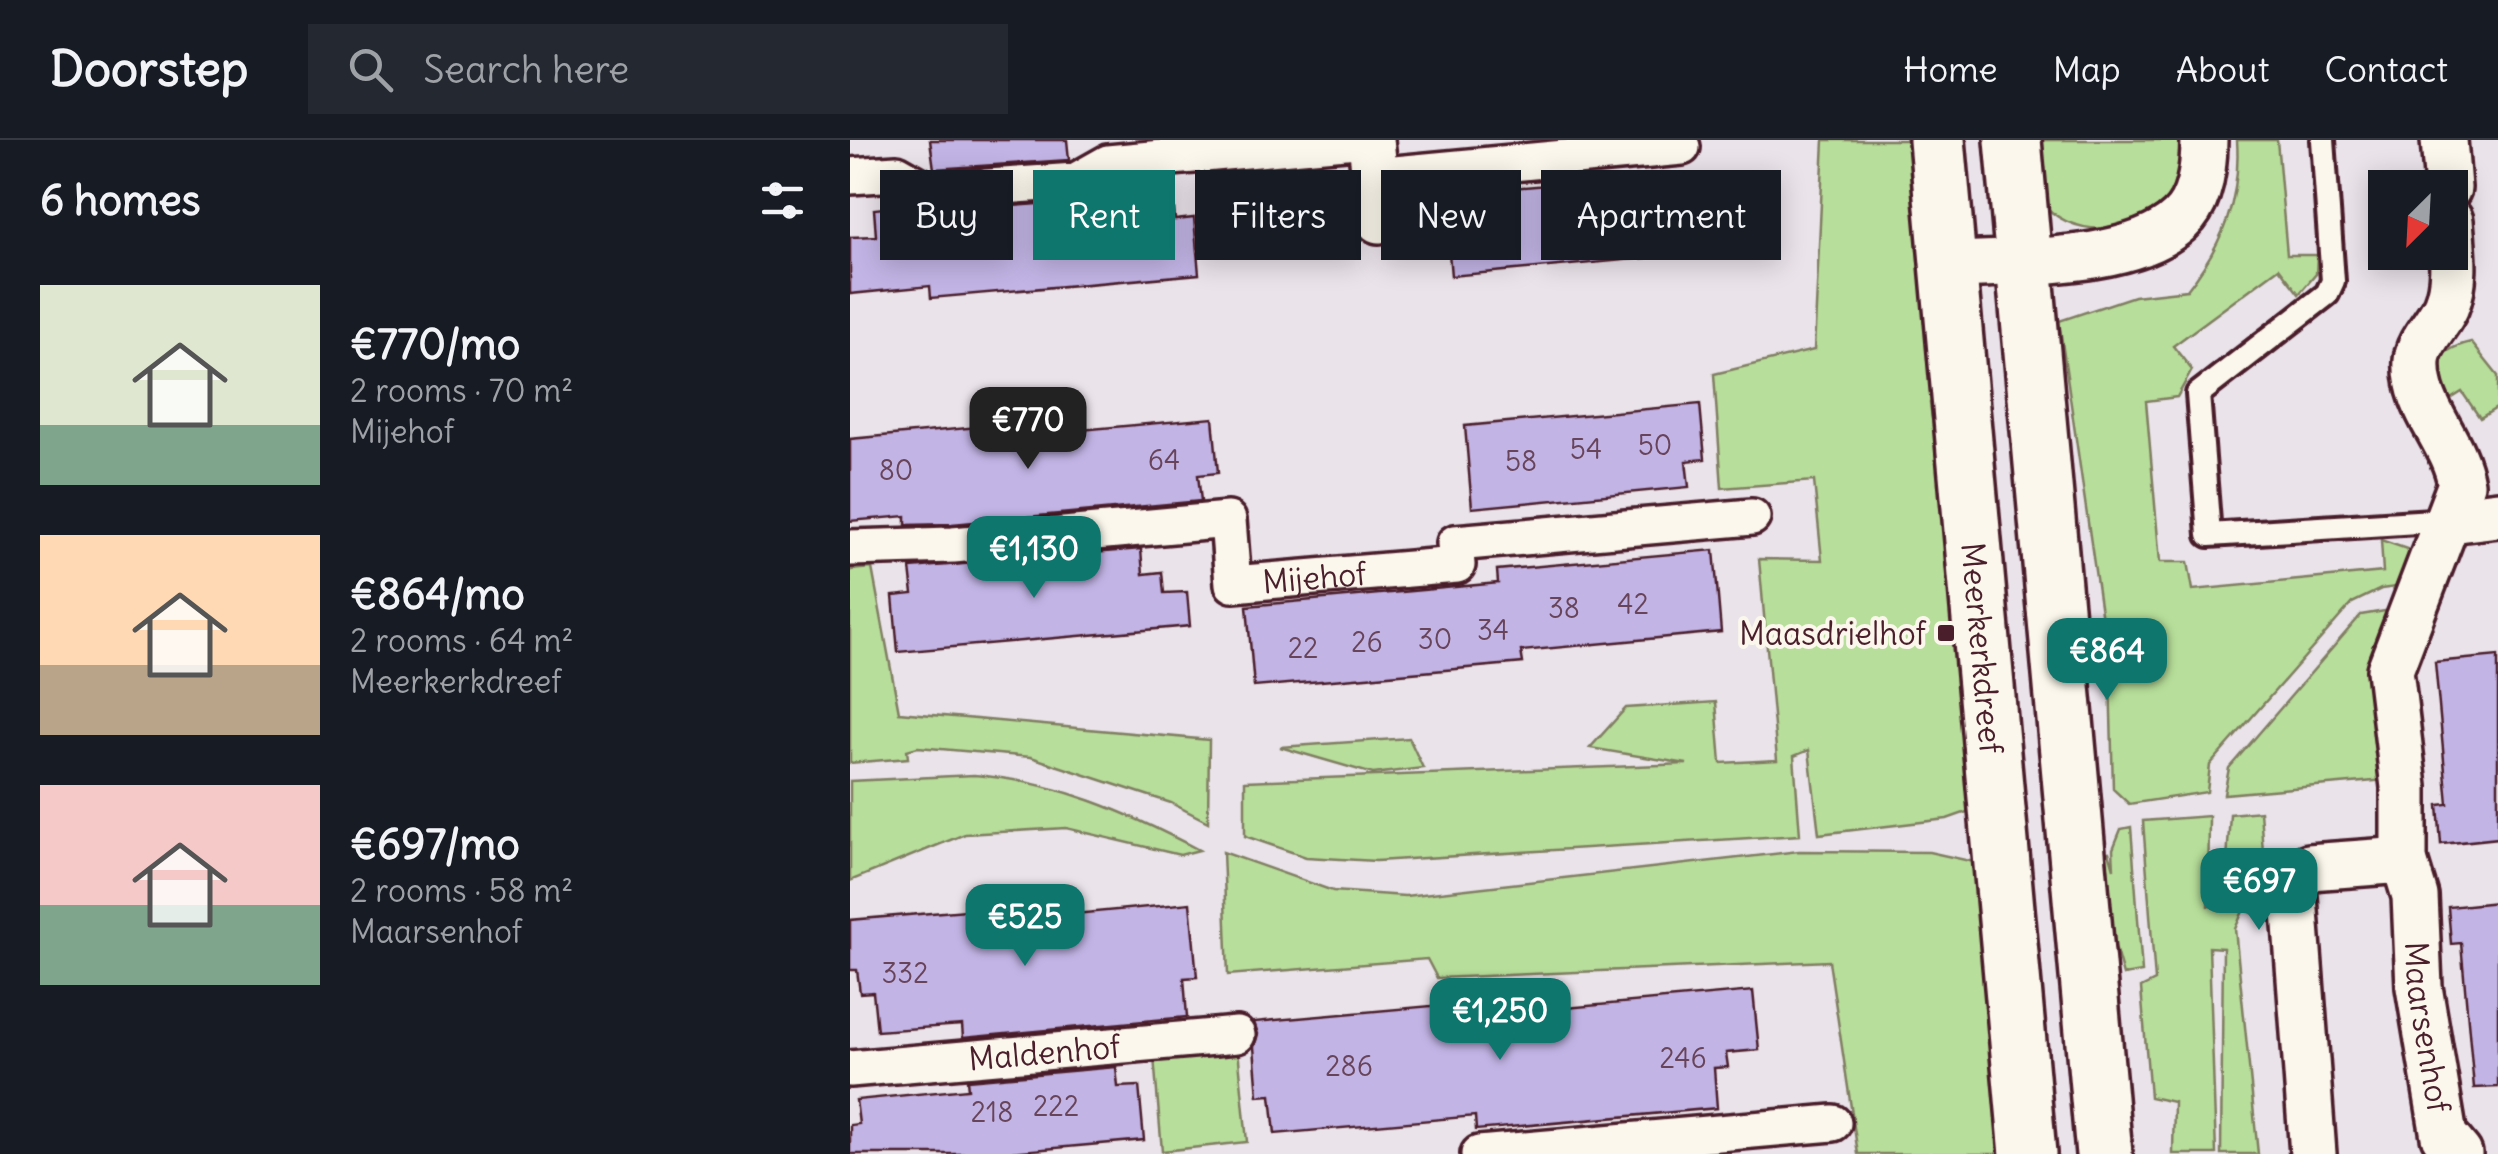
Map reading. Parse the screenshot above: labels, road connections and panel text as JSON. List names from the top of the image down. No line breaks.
{"streets":{"street":["Mijehof","Meerkerkdreef","Maarsenhof","Maldenhof"]},"places":{"transit":["Maasdrielhof"]},"house_numbers":["50","54","64","58","80","42","38","34","30","26","22","332","246","286","222","218"],"north":"bottom left","page":{"header":"Doorstep","search":"Search here","nav":["Home","Map","About","Contact"],"heading":"6 homes","chip":["Buy","Rent","Filters","New","Apartment"],"list":[{"name":"€770/mo","note":"2 rooms · 70 m² · Mijehof"},{"name":"€864/mo","note":"2 rooms · 64 m² · Meerkerkdreef"},{"name":"€697/mo","note":"2 rooms · 58 m² · Maarsenhof"}],"price":["€770","€1,130","€864","€697","€525","€1,250"]}}
